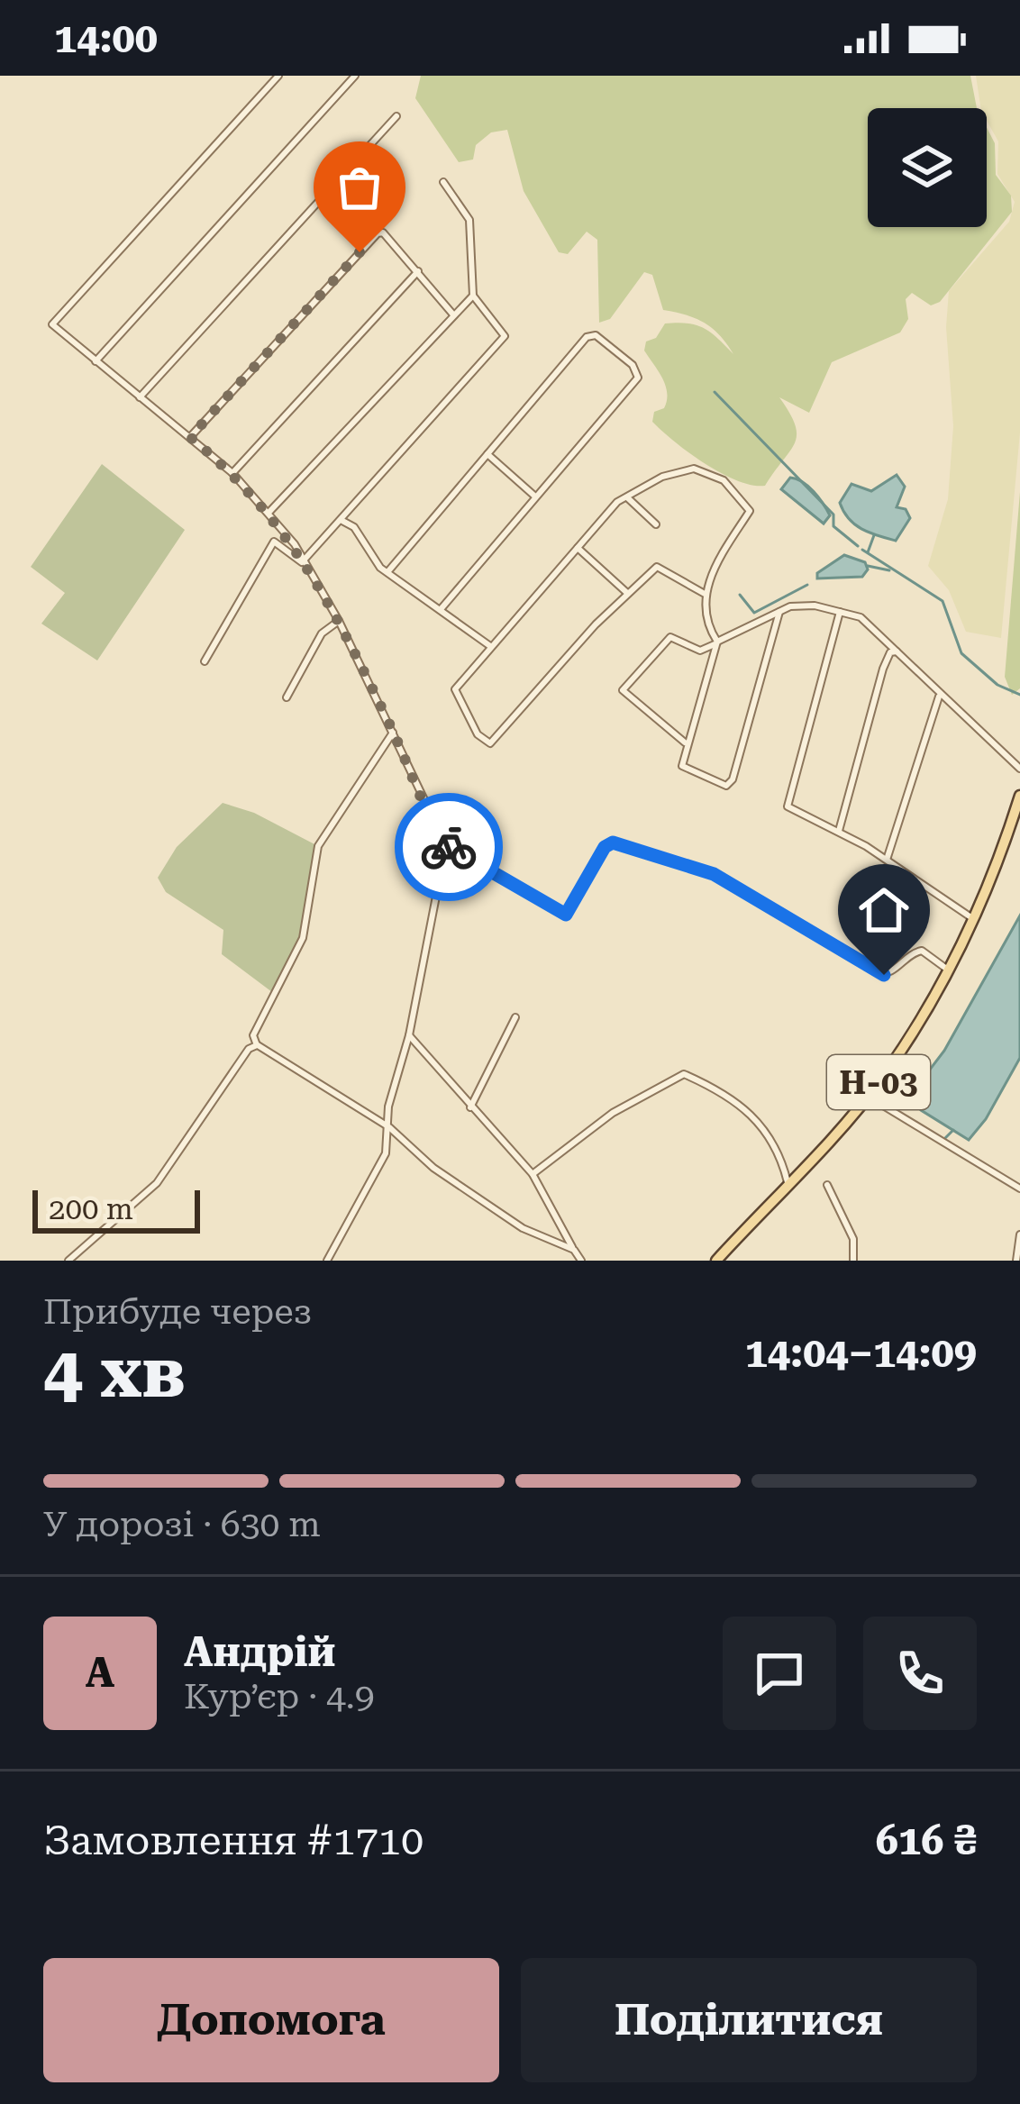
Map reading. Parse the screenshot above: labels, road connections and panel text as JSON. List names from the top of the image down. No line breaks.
{"streets":{"main road":["Н-03"]},"scale_bar":"200 m","page":{"status":"14:00","scale":"200 m","heading":["4 хв","Прибуде через","14:04–14:09"],"panel":["Андрій","Кур’єр · 4.9","Замовлення #1710","616 ₴"],"bar":"У дорозі · 630 m","round":"А","buttons":["Допомога","Поділитися"]}}
